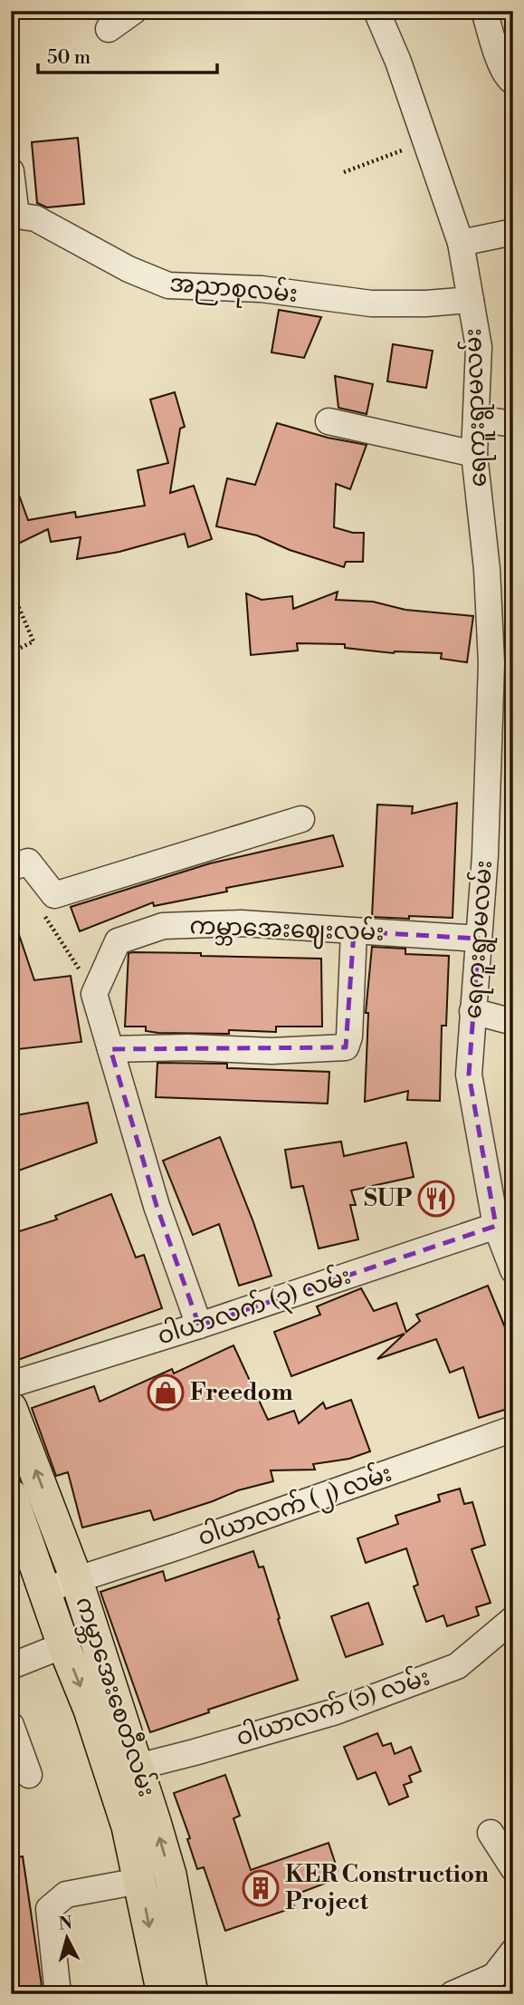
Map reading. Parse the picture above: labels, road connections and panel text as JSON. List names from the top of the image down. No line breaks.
{"streets":{"main road":["ကမ္ဘာအေးစေတီလမ်း"],"street":["အညာစုလမ်း","ရေကူးရွာမလမ်း","ကမ္ဘာအေးဈေးလမ်း","ဝါယာလက် (၃) လမ်း","ဝါယာလက် (၂) လမ်း","ဝါယာလက် (၁) လမ်း"]},"crossings":[["အညာစုလမ်း","ရေကူးရွာမလမ်း"],["ရေကူးရွာမလမ်း","ကမ္ဘာအေးဈေးလမ်း"],["ရေကူးရွာမလမ်း","ဝါယာလက် (၃) လမ်း"],["ဝါယာလက် (၂) လမ်း","ကမ္ဘာအေးစေတီလမ်း"],["ကမ္ဘာအေးစေတီလမ်း","ဝါယာလက် (၁) လမ်း"]],"places":{"restaurant":["SUP"],"shop":["Freedom"],"building":["KER Construction Project"]},"scale_bar":"50 m","north":"top"}
